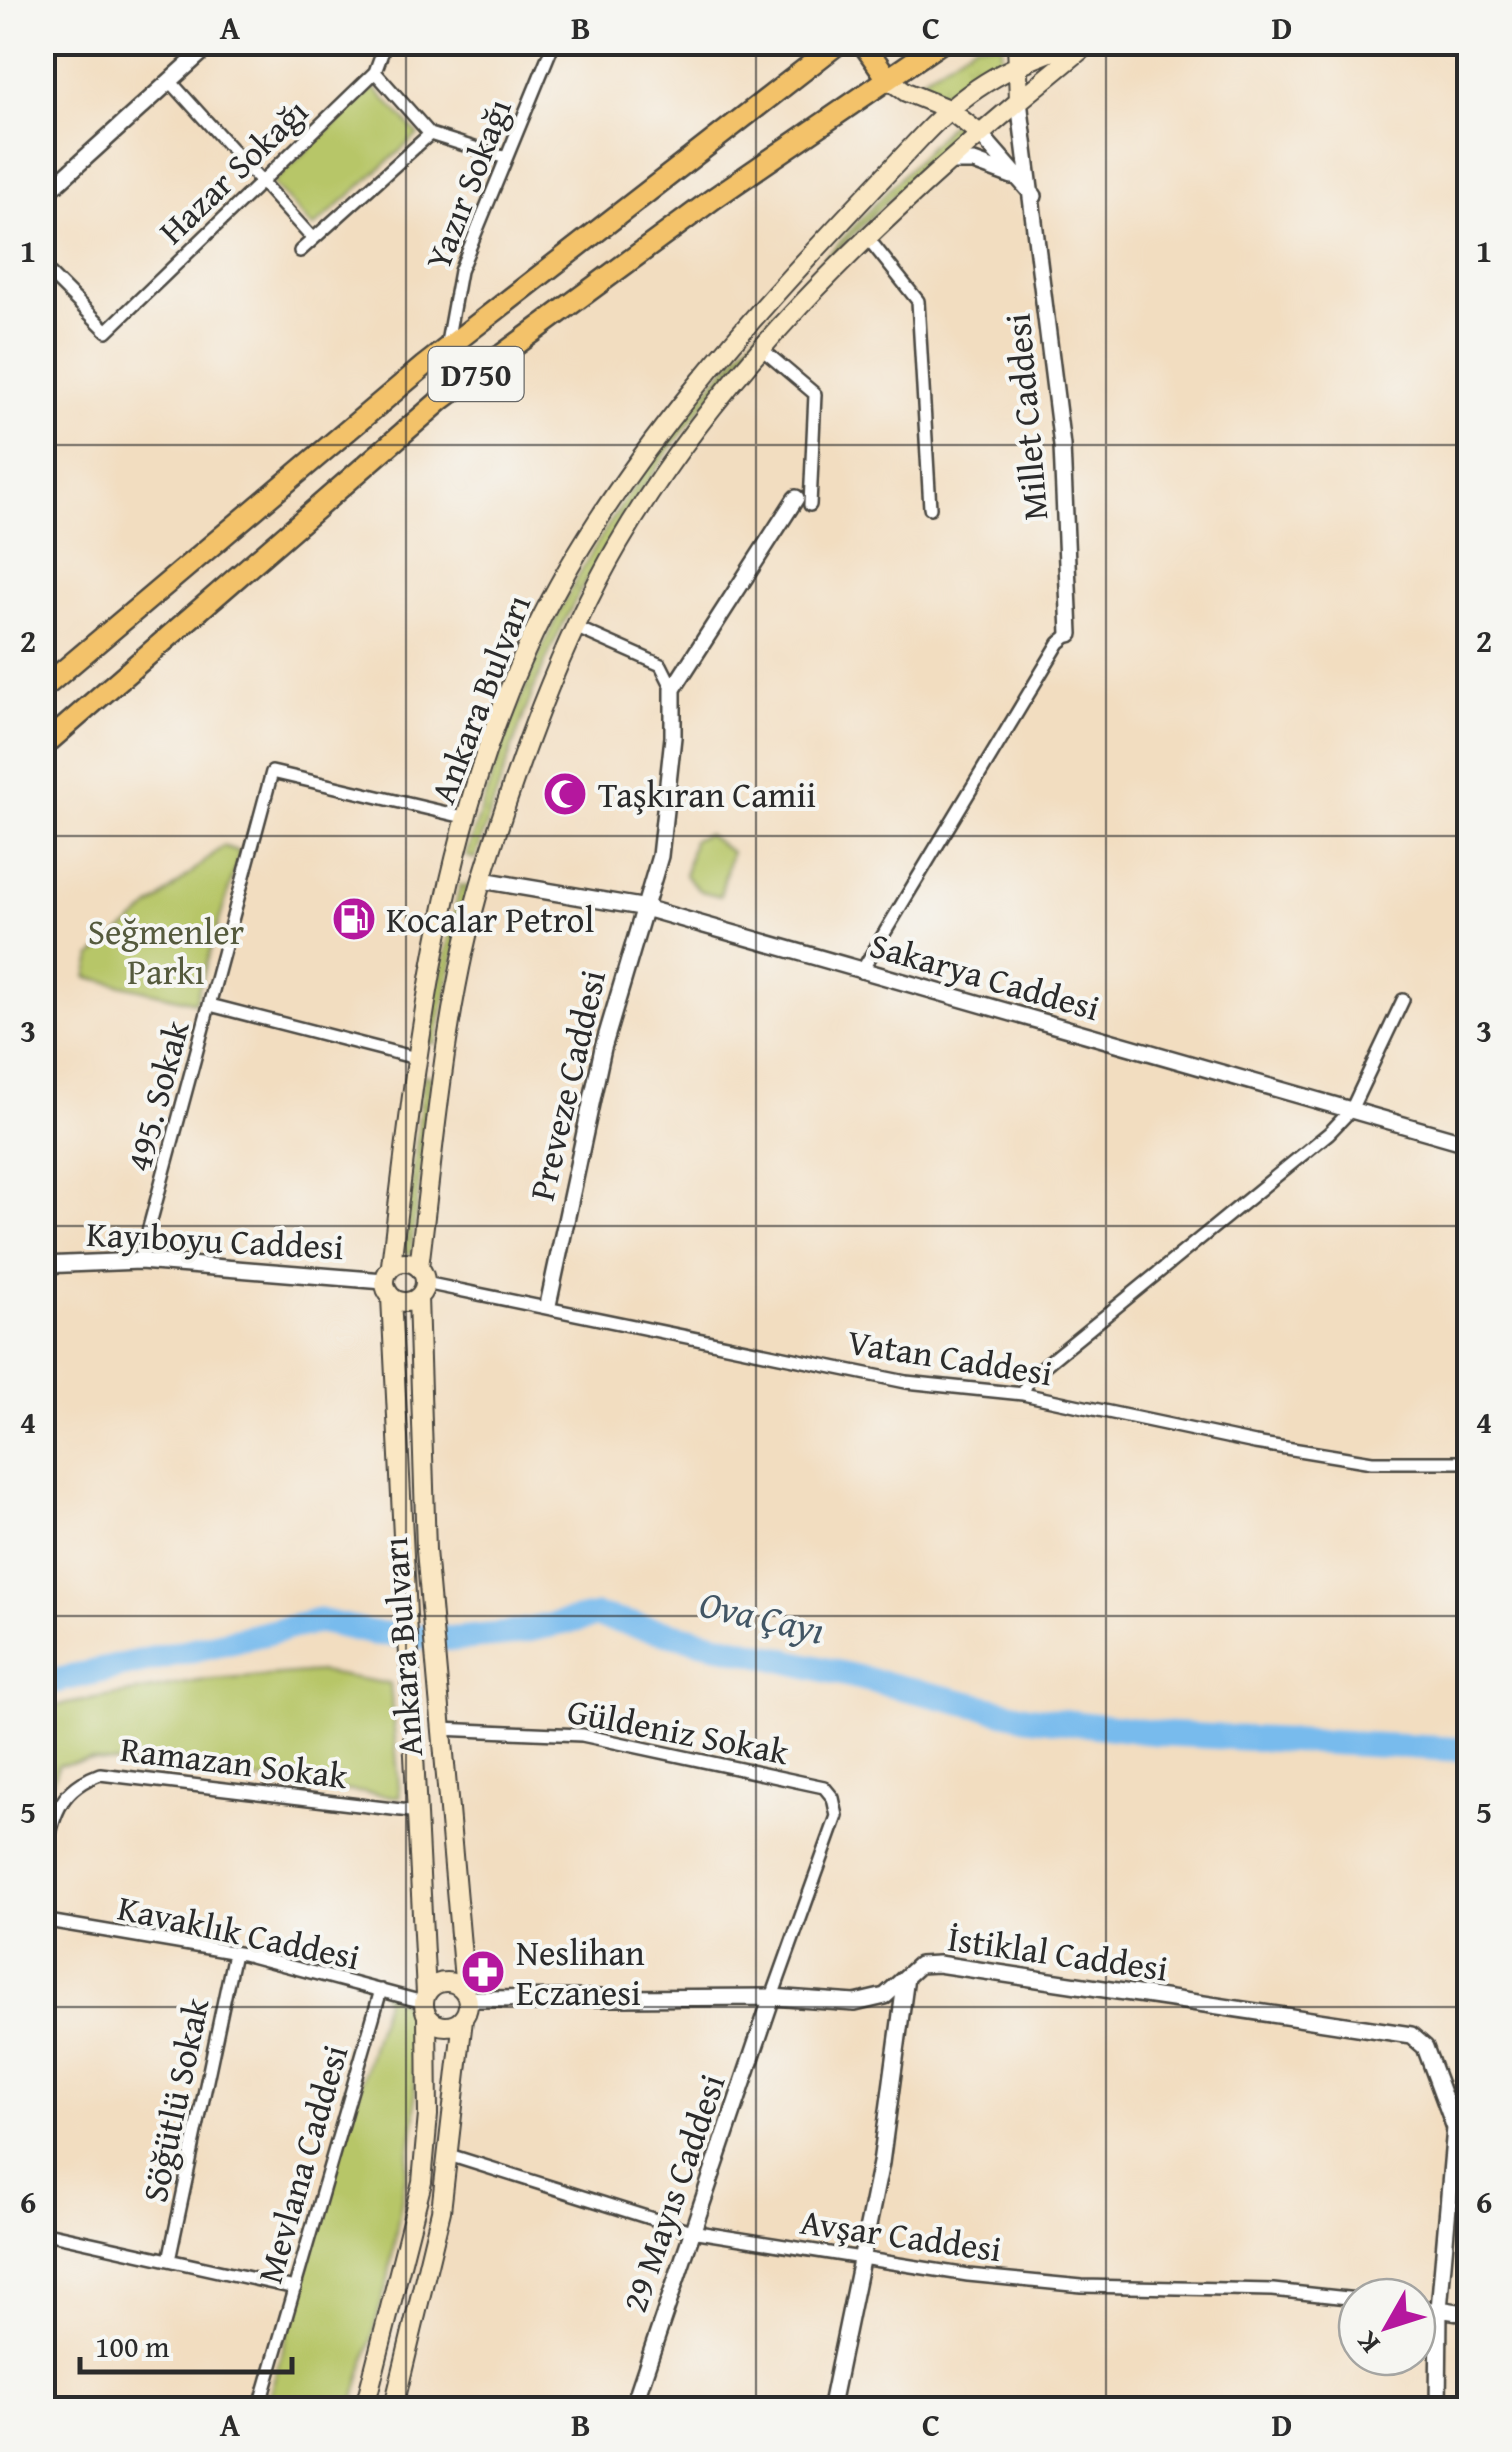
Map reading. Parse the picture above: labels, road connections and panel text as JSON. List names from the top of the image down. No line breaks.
{"streets":{"highway":["D750"],"main road":["Ankara Bulvarı"],"street":["Hazar Sokağı","Yazır Sokağı","Millet Caddesi","Sakarya Caddesi","Preveze Caddesi","495. Sokak","Kayıboyu Caddesi","Vatan Caddesi","Güldeniz Sokak","Ramazan Sokak","Kavaklık Caddesi","İstiklal Caddesi","Söğütlü Sokak","Mevlana Caddesi","29 Mayıs Caddesi","Avşar Caddesi"]},"crossings":[["Yazır Sokağı","D750"],["Millet Caddesi","Ankara Bulvarı"],["Ankara Bulvarı","Sakarya Caddesi"],["Ankara Bulvarı","495. Sokak"],["Ankara Bulvarı","Kayıboyu Caddesi"],["Ankara Bulvarı","Vatan Caddesi"],["Ankara Bulvarı","Güldeniz Sokak"],["Ankara Bulvarı","Ramazan Sokak"],["Ankara Bulvarı","Kavaklık Caddesi"],["Ankara Bulvarı","İstiklal Caddesi"],["Ankara Bulvarı","Avşar Caddesi"],["Sakarya Caddesi","Preveze Caddesi"],["Preveze Caddesi","Vatan Caddesi"],["495. Sokak","Kayıboyu Caddesi"],["Güldeniz Sokak","İstiklal Caddesi"],["Güldeniz Sokak","29 Mayıs Caddesi"],["Kavaklık Caddesi","Söğütlü Sokak"],["Kavaklık Caddesi","Mevlana Caddesi"],["İstiklal Caddesi","29 Mayıs Caddesi"],["29 Mayıs Caddesi","Avşar Caddesi"]],"water":["Ova Çayı"],"parks":["Seğmenler Parkı"],"places":{"mosque":["Taşkıran Camii"],"fuel station":["Kocalar Petrol"],"pharmacy":["Neslihan Eczanesi"]},"scale_bar":"100 m","north":"bottom left","grid":{"columns":["A","B","C","D"],"rows":["1","2","3","4","5","6"]}}
